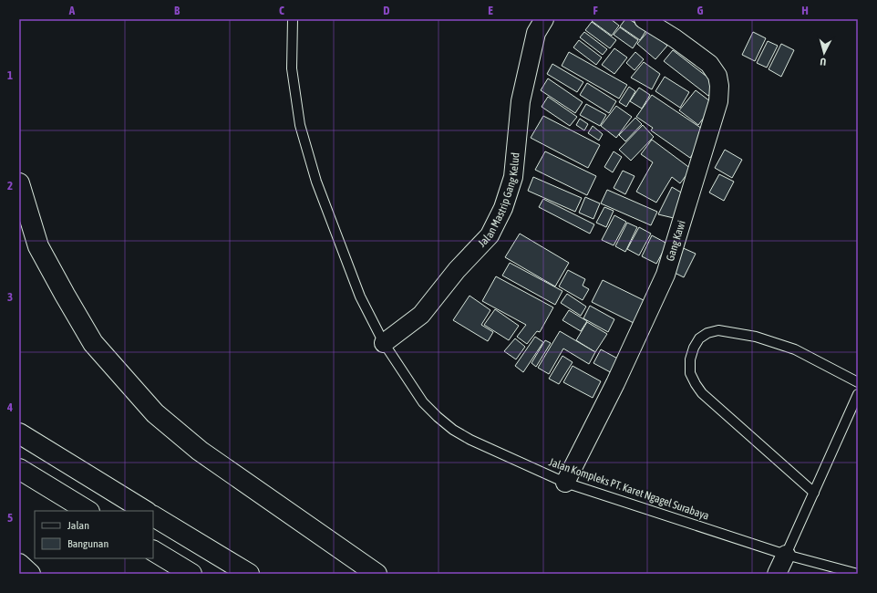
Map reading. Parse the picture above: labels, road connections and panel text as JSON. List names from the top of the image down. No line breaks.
{"streets":{"street":["Jalan Mastrip Gang Kelud","Gang Kawi"],"lane":["Jalan Kompleks PT. Karet Ngagel Surabaya"]},"crossings":[["Jalan Mastrip Gang Kelud","Jalan Kompleks PT. Karet Ngagel Surabaya"],["Gang Kawi","Jalan Kompleks PT. Karet Ngagel Surabaya"]],"legend":["Jalan","Bangunan"],"north":"bottom","grid":{"columns":["A","B","C","D","E","F","G","H"],"rows":["1","2","3","4","5"]}}
